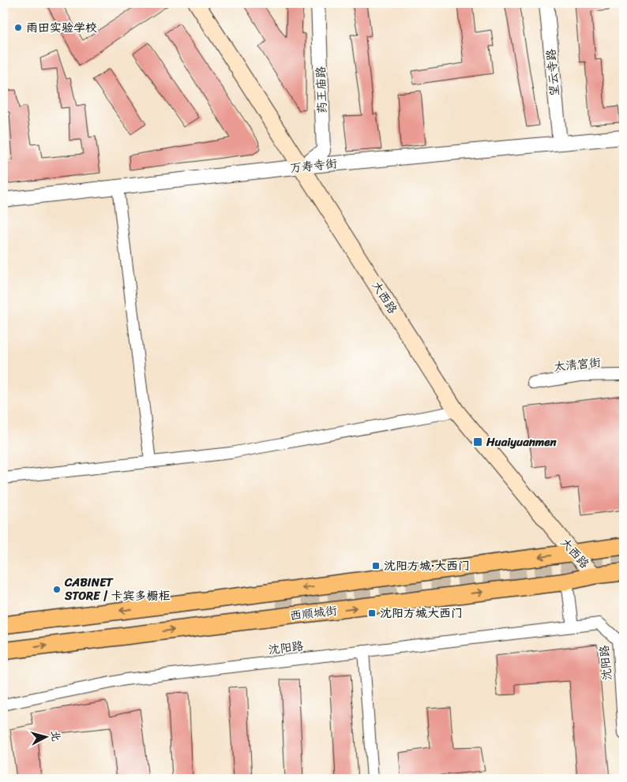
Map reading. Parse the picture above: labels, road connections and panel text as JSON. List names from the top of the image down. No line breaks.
{"streets":{"main road":["大西路","西顺城街"],"street":["望云寺路","药王庙路","万寿寺街","太清宫街","沈阳路"]},"crossings":[["望云寺路","万寿寺街"],["药王庙路","万寿寺街"],["药王庙路","大西路"],["万寿寺街","大西路"],["大西路","西顺城街"]],"places":{"other":["雨田实验学校","CABINET STORE | 卡宾多橱柜"],"transit":["Huaiyuanmen","沈阳方城·大西门","沈阳方城大西门"]},"north":"right"}
